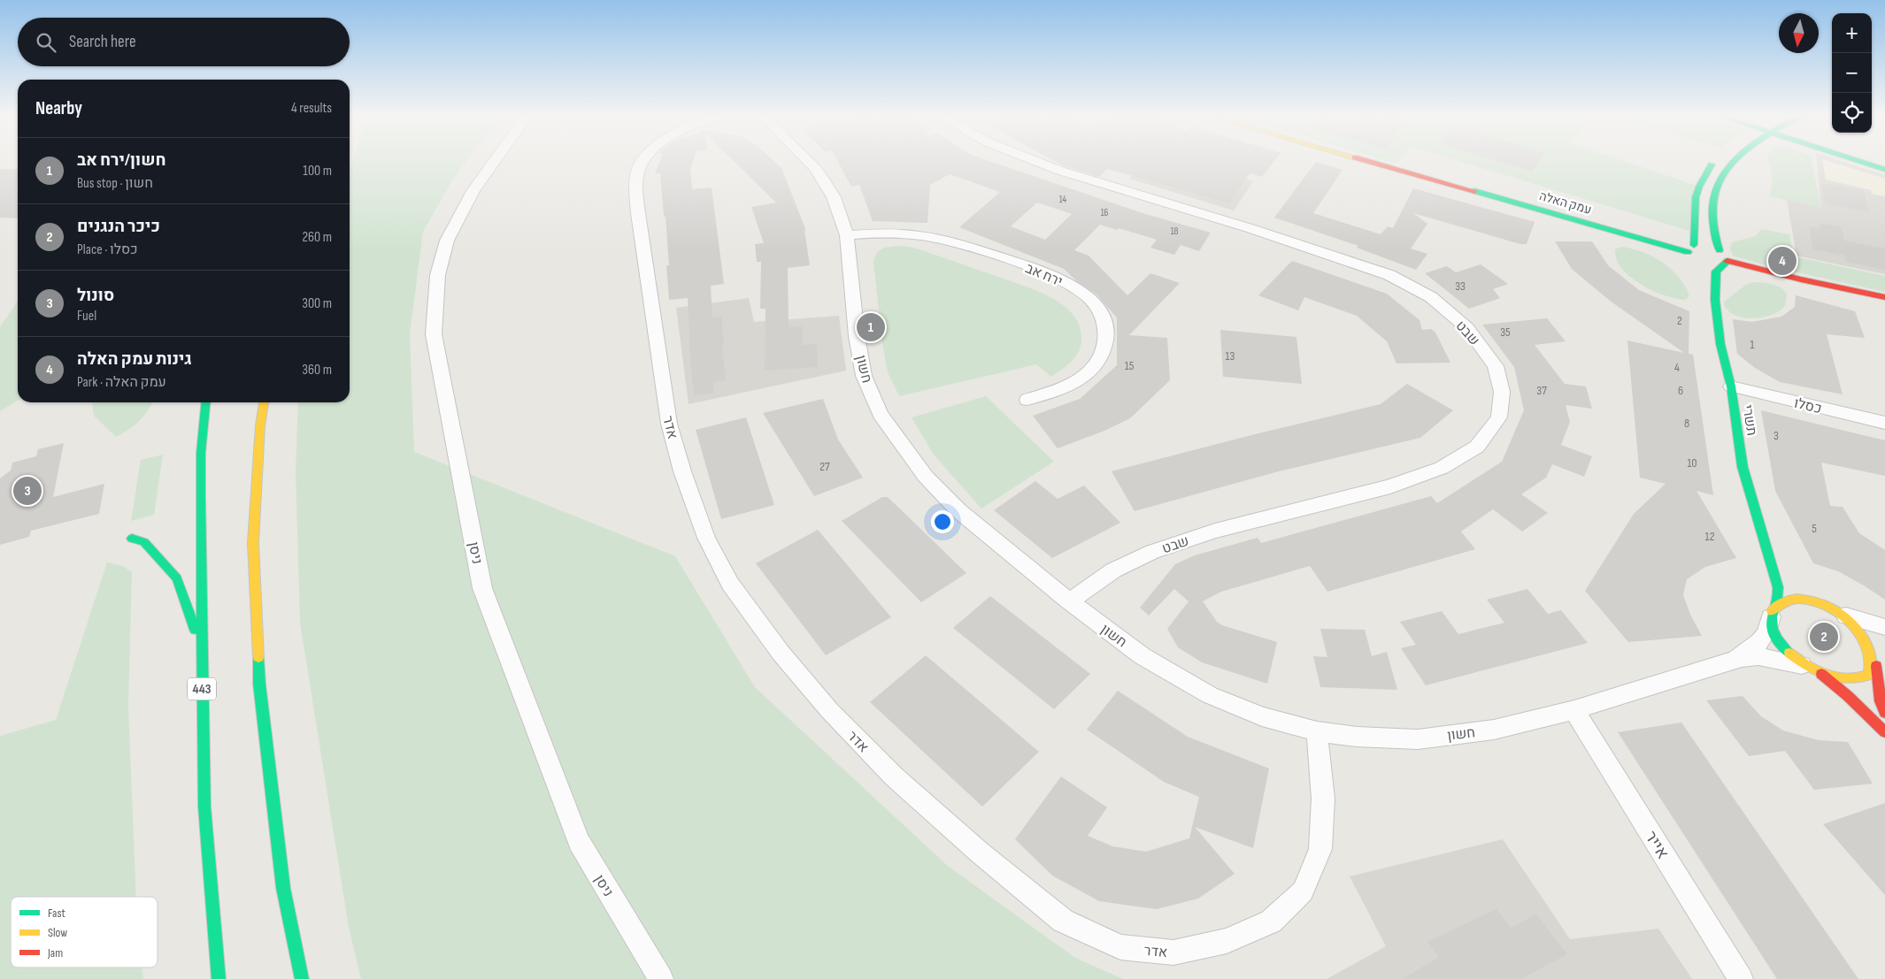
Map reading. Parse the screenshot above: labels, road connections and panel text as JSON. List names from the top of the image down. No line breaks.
{"streets":{"main road":["עמק האלה","תשרי","443"],"street":["ירח אב","שבט","חשון","כסלו","אדר","ניסן","אייר"]},"crossings":[["ירח אב","חשון"],["שבט","חשון"],["חשון","תשרי"],["חשון","אדר"],["חשון","אייר"],["כסלו","תשרי"]],"house_numbers":["14","16","18","33","2","35","1","13","15","4","37","6","8","3","10","27","5","12"],"legend":["Fast","Slow","Jam"],"north":"bottom","page":{"map_buttons":["+","−"],"search":"Search here","heading":["Nearby","4 results"],"list":[{"mark":"1","name":"חשון/ירח אב","note":"Bus stop · חשון","value":"100 m"},{"mark":"2","name":"כיכר הנגנים","note":"Place · כסלו","value":"260 m"},{"mark":"3","name":"סונול","note":"Fuel","value":"300 m"},{"mark":"4","name":"גינות עמק האלה","note":"Park · עמק האלה","value":"360 m"}],"pins":["4","1","3","2"]}}
